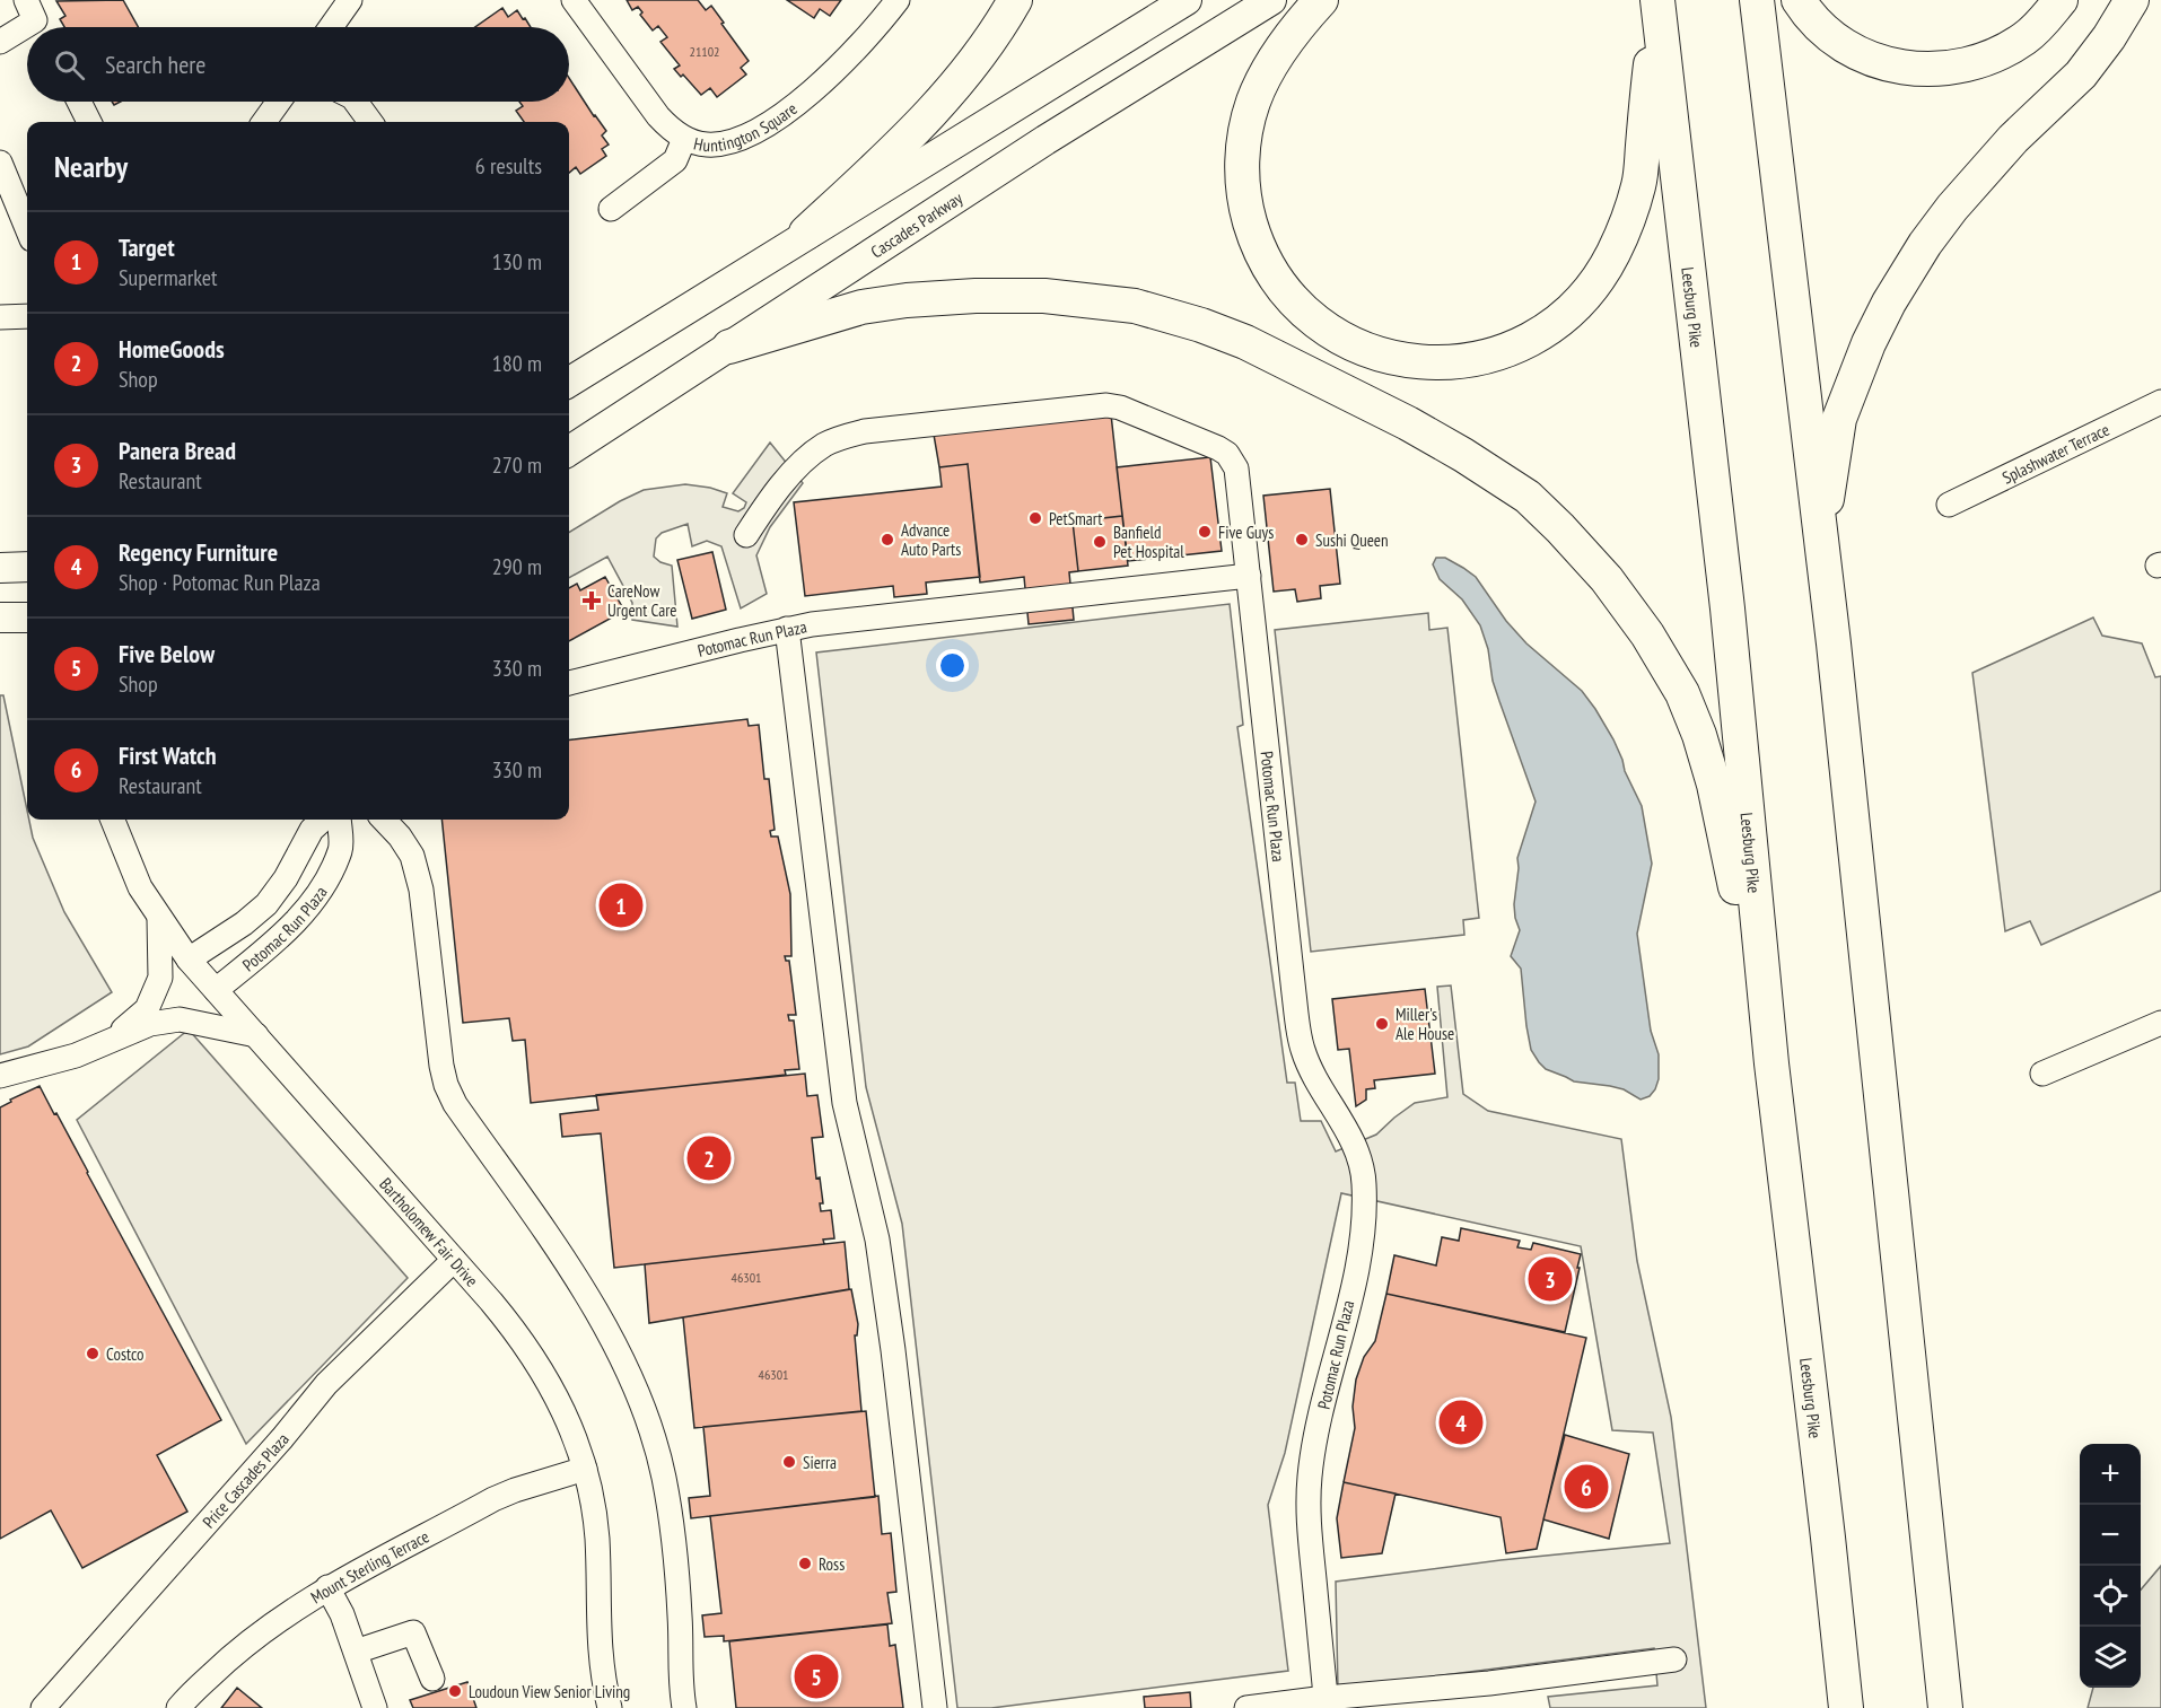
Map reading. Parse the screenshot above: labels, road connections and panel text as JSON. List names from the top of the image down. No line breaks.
{"streets":{"highway":["Leesburg Pike"],"main road":["Cascades Parkway"],"street":["Huntington Square","Splashwater Terrace","Potomac Run Plaza","Bartholomew Fair Drive","Price Cascades Plaza","Mount Sterling Terrace"]},"crossings":[["Potomac Run Plaza","Bartholomew Fair Drive"],["Bartholomew Fair Drive","Price Cascades Plaza"],["Bartholomew Fair Drive","Mount Sterling Terrace"]],"places":{"other":["PetSmart","Five Guys","Advance Auto Parts","Sushi Queen","Banfield Pet Hospital","Miller's Ale House","Costco","Sierra","Ross","Loudoun View Senior Living"],"health":["CareNow Urgent Care"]},"house_numbers":["21102","46301","46301"],"page":{"search":"Search here","heading":["Nearby","6 results"],"list":[{"mark":"1","name":"Target","note":"Supermarket","value":"130 m"},{"mark":"2","name":"HomeGoods","note":"Shop","value":"180 m"},{"mark":"3","name":"Panera Bread","note":"Restaurant","value":"270 m"},{"mark":"4","name":"Regency Furniture","note":"Shop · Potomac Run Plaza","value":"290 m"},{"mark":"5","name":"Five Below","note":"Shop","value":"330 m"},{"mark":"6","name":"First Watch","note":"Restaurant","value":"330 m"}],"pins":["1","2","3","4","6","5"],"map_buttons":["+","−"]}}
